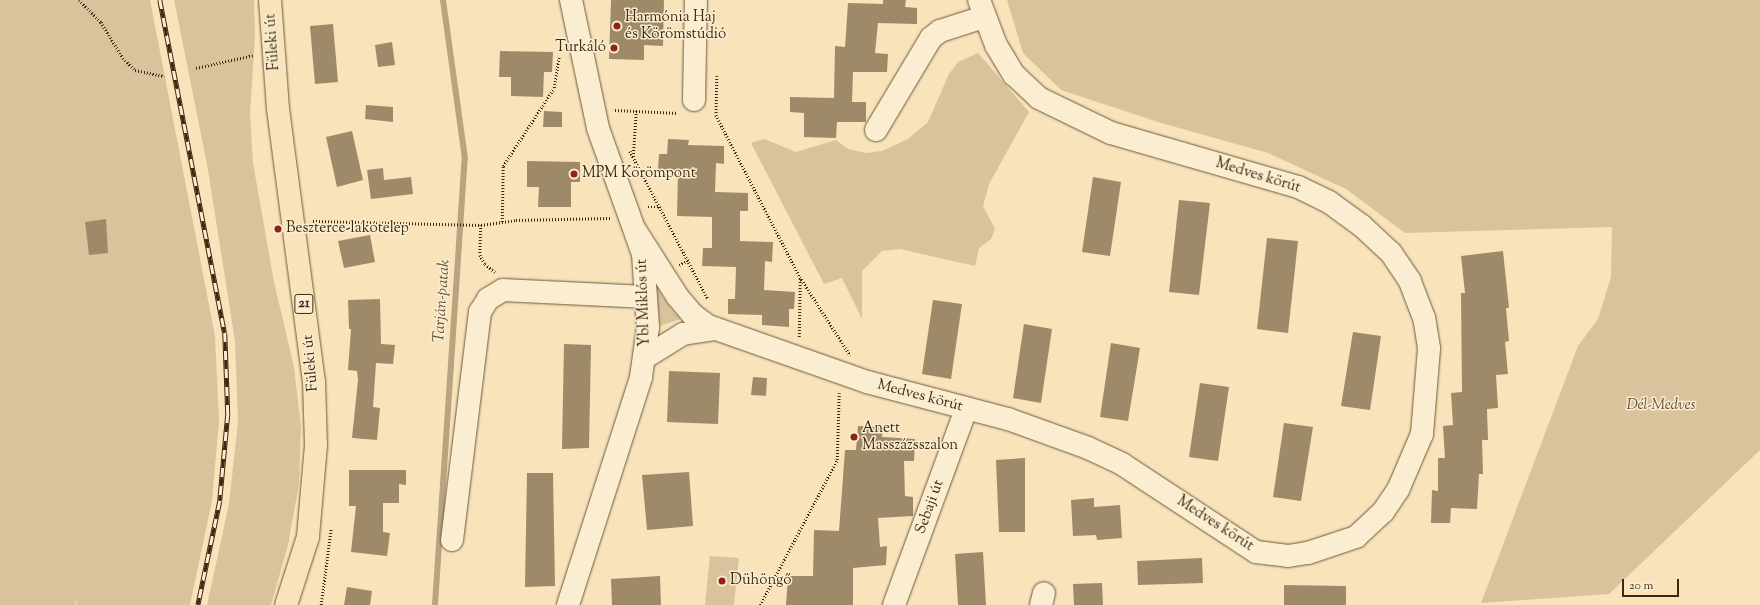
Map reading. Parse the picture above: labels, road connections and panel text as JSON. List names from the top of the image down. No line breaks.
{"streets":{"main road":["Füleki út","21"],"street":["Medves körút","Ybl Miklós út","Sebaji út"]},"crossings":[["Medves körút","Ybl Miklós út"],["Medves körút","Sebaji út"]],"water":["Tarján-patak"],"parks":["Dél-Medves"],"places":["Harmónia Haj és Körömstúdió","Turkáló","MPM Körömpont","Beszterce-lakótelep","Anett Masszázsszalon","Dühöngő"],"scale_bar":"20 m"}
